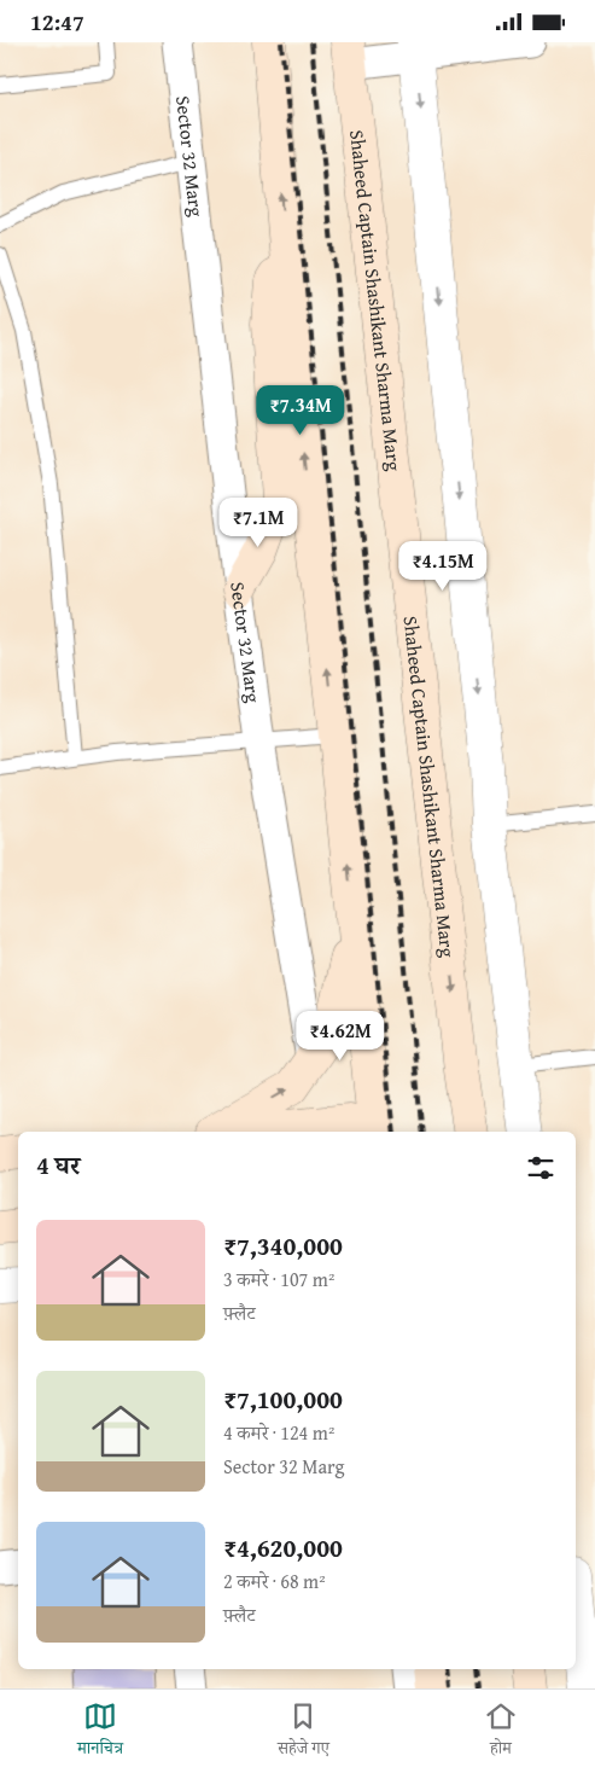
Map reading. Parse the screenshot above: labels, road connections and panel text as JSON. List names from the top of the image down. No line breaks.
{"streets":{"main road":["Shaheed Captain Shashikant Sharma Marg"],"street":["Sector 32 Marg"]},"page":{"status":"12:47","price":["₹7.34M","₹7.1M","₹4.15M","₹4.62M"],"heading":"4 घर","list":[{"name":"₹7,340,000","note":"3 कमरे · 107 m² · फ़्लैट"},{"name":"₹7,100,000","note":"4 कमरे · 124 m² · Sector 32 Marg"},{"name":"₹4,620,000","note":"2 कमरे · 68 m² · फ़्लैट"}],"tabs":["मानचित्र","सहेजे गए","होम"]}}
